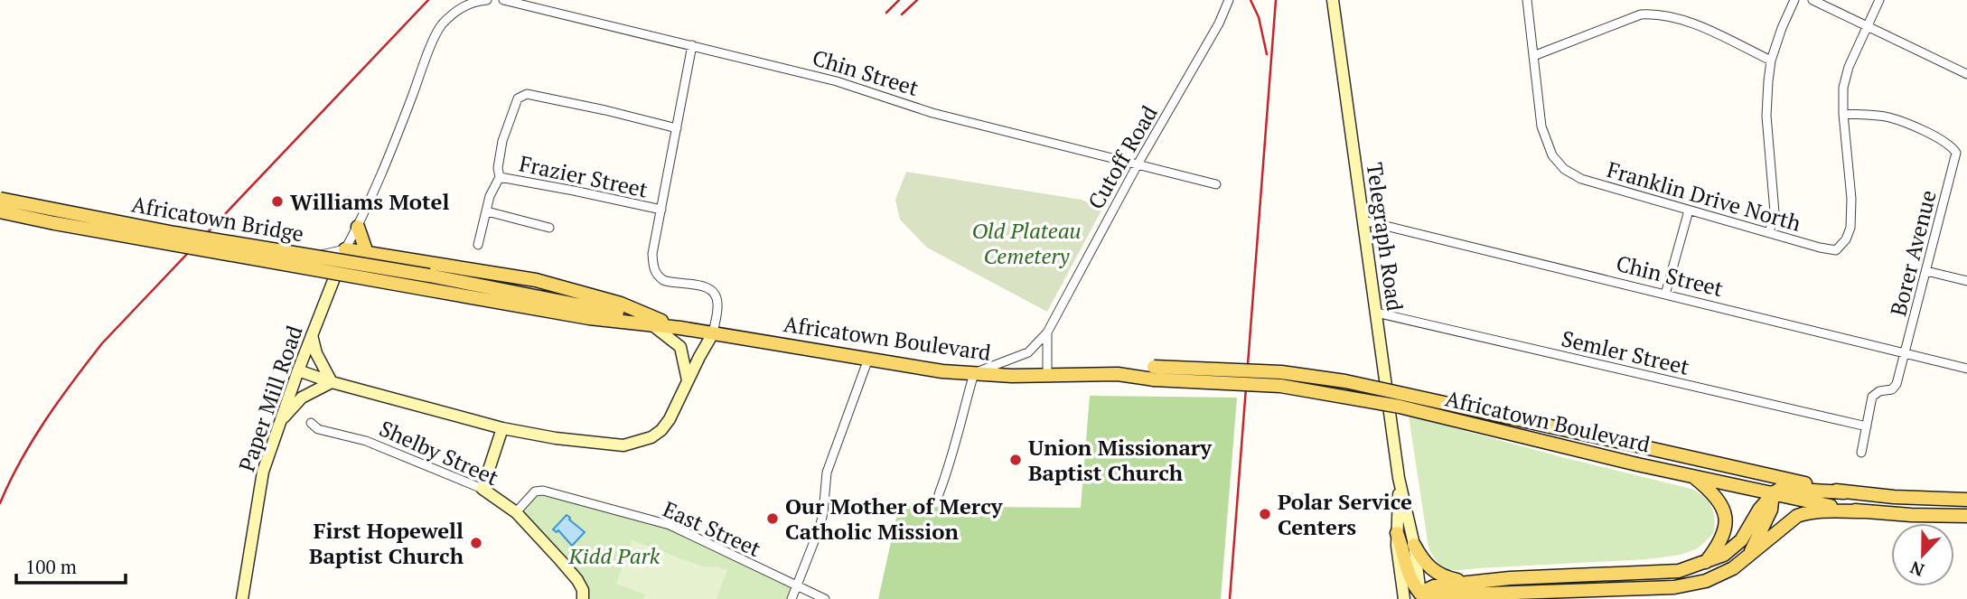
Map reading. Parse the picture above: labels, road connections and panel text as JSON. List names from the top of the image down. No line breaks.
{"streets":{"main road":["Africatown Bridge","Africatown Boulevard"],"street":["Chin Street","Cutoff Road","Frazier Street","Franklin Drive North","Telegraph Road","Borer Avenue","Semler Street","Paper Mill Road","Shelby Street","East Street"]},"crossings":[["Chin Street","Cutoff Road"],["Chin Street","Telegraph Road"],["Chin Street","Borer Avenue"],["Cutoff Road","Africatown Boulevard"],["Franklin Drive North","Borer Avenue"],["Africatown Bridge","Africatown Boulevard"],["Telegraph Road","Semler Street"],["Borer Avenue","Semler Street"],["Shelby Street","East Street"]],"parks":["Old Plateau Cemetery","Kidd Park"],"places":["Williams Motel","Union Missionary Baptist Church","Polar Service Centers","Our Mother of Mercy Catholic Mission","First Hopewell Baptist Church"],"scale_bar":"100 m","north":"bottom"}
